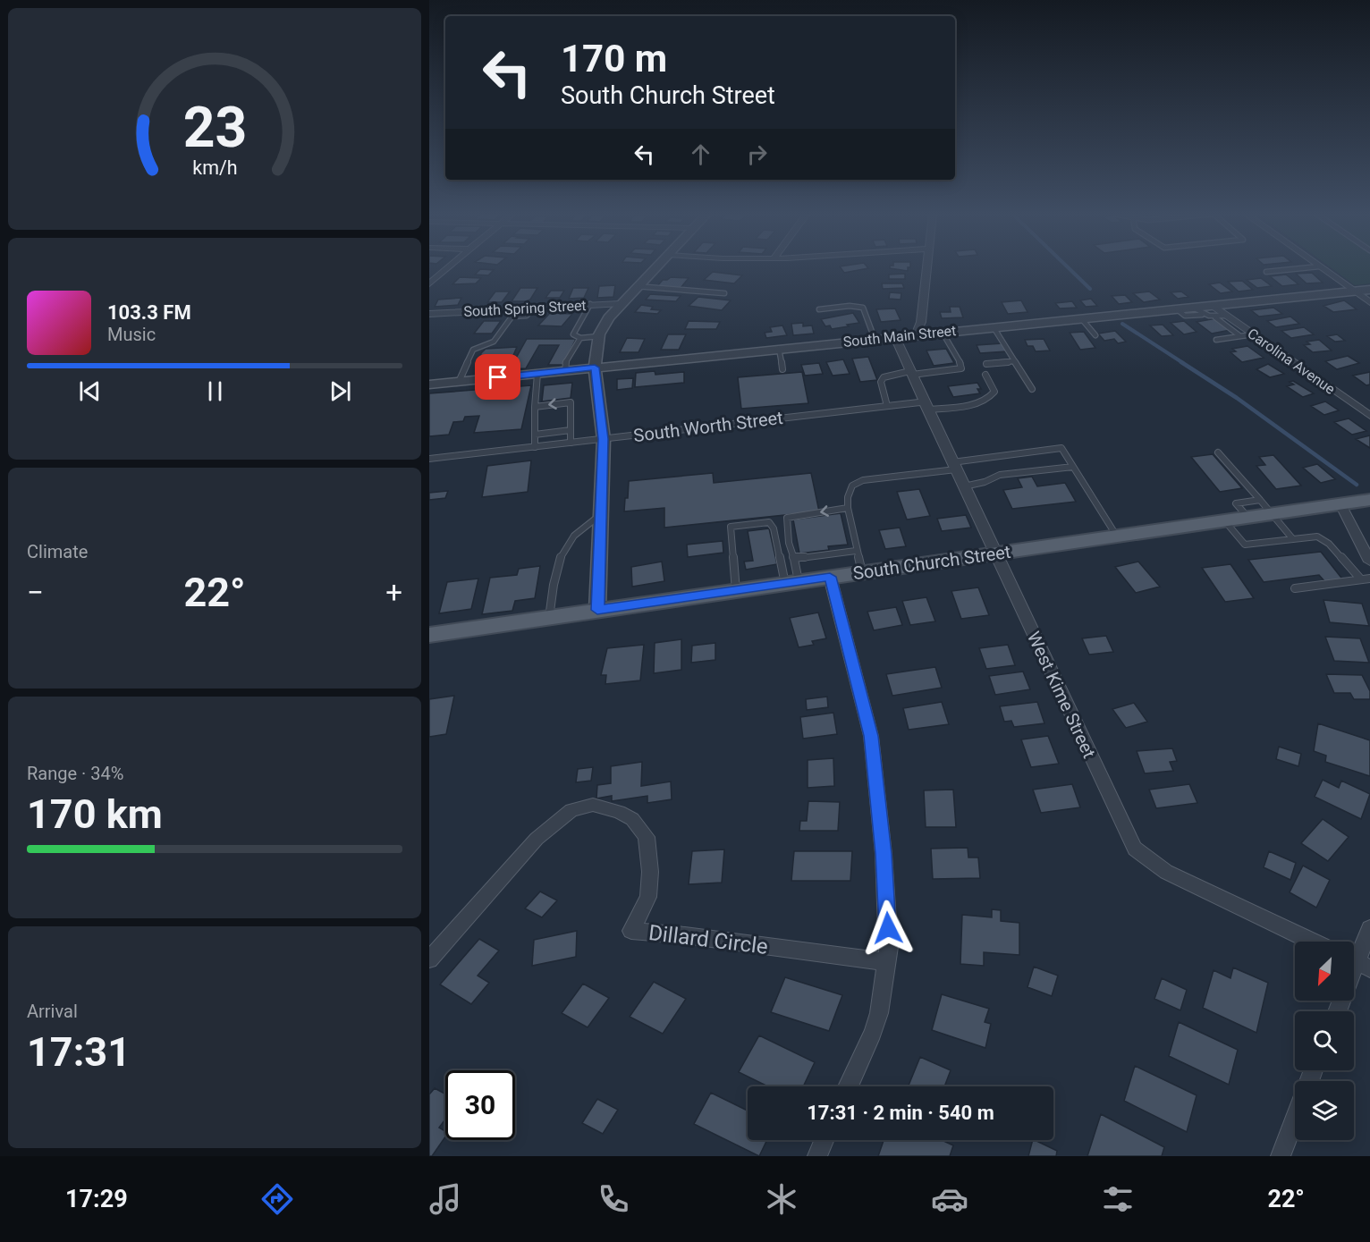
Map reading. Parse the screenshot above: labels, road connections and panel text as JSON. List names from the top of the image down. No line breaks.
{"streets":{"main road":["South Church Street"],"street":["South Spring Street","South Main Street","Carolina Avenue","South Worth Street","West Kime Street","Dillard Circle"]},"crossings":[["South Main Street","Carolina Avenue"],["South Main Street","West Kime Street"],["South Worth Street","West Kime Street"],["South Church Street","West Kime Street"]],"north":"bottom left","page":{"turn":["170 m","South Church Street"],"song":["103.3 FM","Music"],"tile":["Climate",["Range · 34%","170 km"],["Arrival","17:31"]],"heat":["−","22°","+"],"limit":"30","trip":"17:31 · 2 min · 540 m","tabs":["17:29","22°"],"gauge":["23","km/h"]}}
